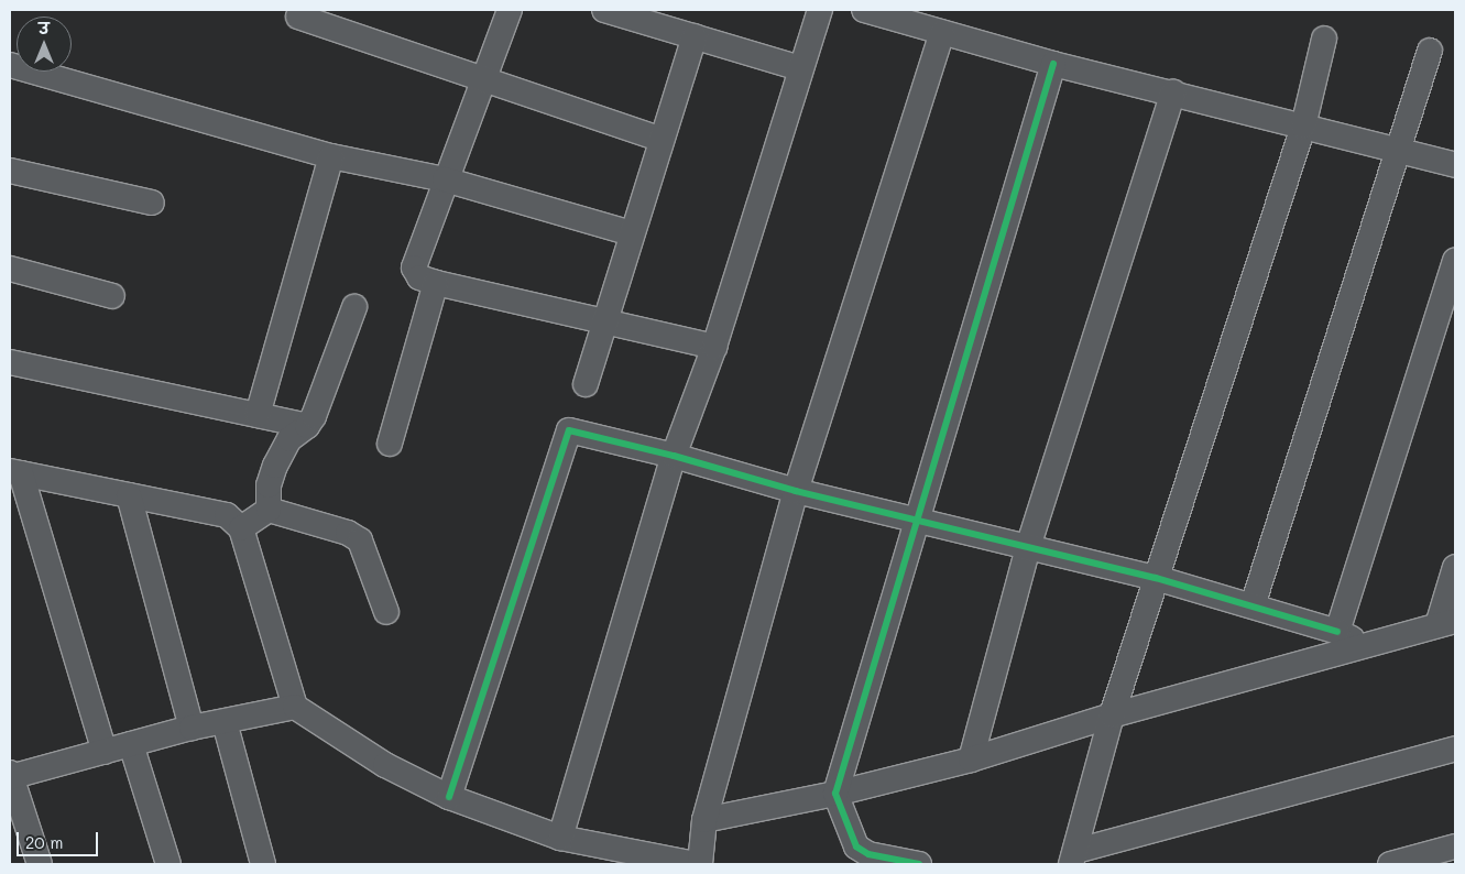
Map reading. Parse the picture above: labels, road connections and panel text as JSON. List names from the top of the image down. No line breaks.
{"scale_bar":"20 m","north":"top"}
